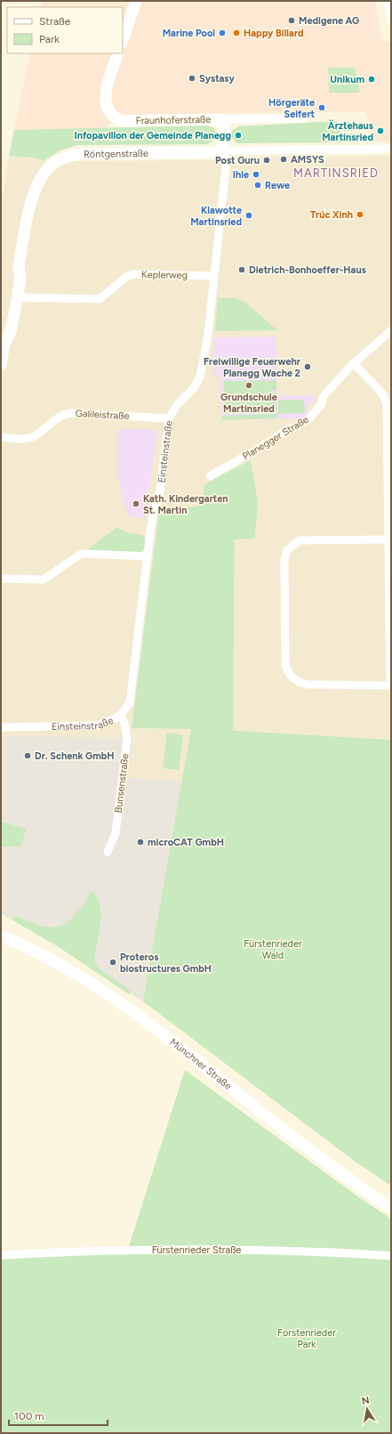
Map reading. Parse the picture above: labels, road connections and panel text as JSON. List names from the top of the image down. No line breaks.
{"streets":{"street":["Fraunhoferstraße","Röntgenstraße","Keplerweg","Galileistraße","Planegger Straße","Einsteinstraße","Bunsenstraße","Münchner Straße","Fürstenrieder Straße"]},"crossings":[["Fraunhoferstraße","Einsteinstraße"],["Röntgenstraße","Keplerweg"],["Röntgenstraße","Einsteinstraße"],["Keplerweg","Einsteinstraße"],["Galileistraße","Einsteinstraße"],["Einsteinstraße","Bunsenstraße"]],"districts":["MARTINSRIED"],"parks":["Fürstenrieder Wald","Forstenrieder Park"],"places":["Medigene AG","Marine Pool","Happy Billard","Systasy","Unikum","Hörgeräte Seifert","Ärztehaus Martinsried","Infopavillon der Gemeinde Planegg","AMSYS","Post Guru","Ihle","Rewe","Trúc Xinh","Klawotte Martinsried","Dietrich-Bonhoeffer-Haus","Freiwillige Feuerwehr Planegg Wache 2","Grundschule Martinsried","Kath. Kindergarten St. Martin","Dr. Schenk GmbH","microCAT GmbH","Proteros biostructures GmbH"],"legend":["Straße","Park"],"scale_bar":"100 m","north":"top"}
